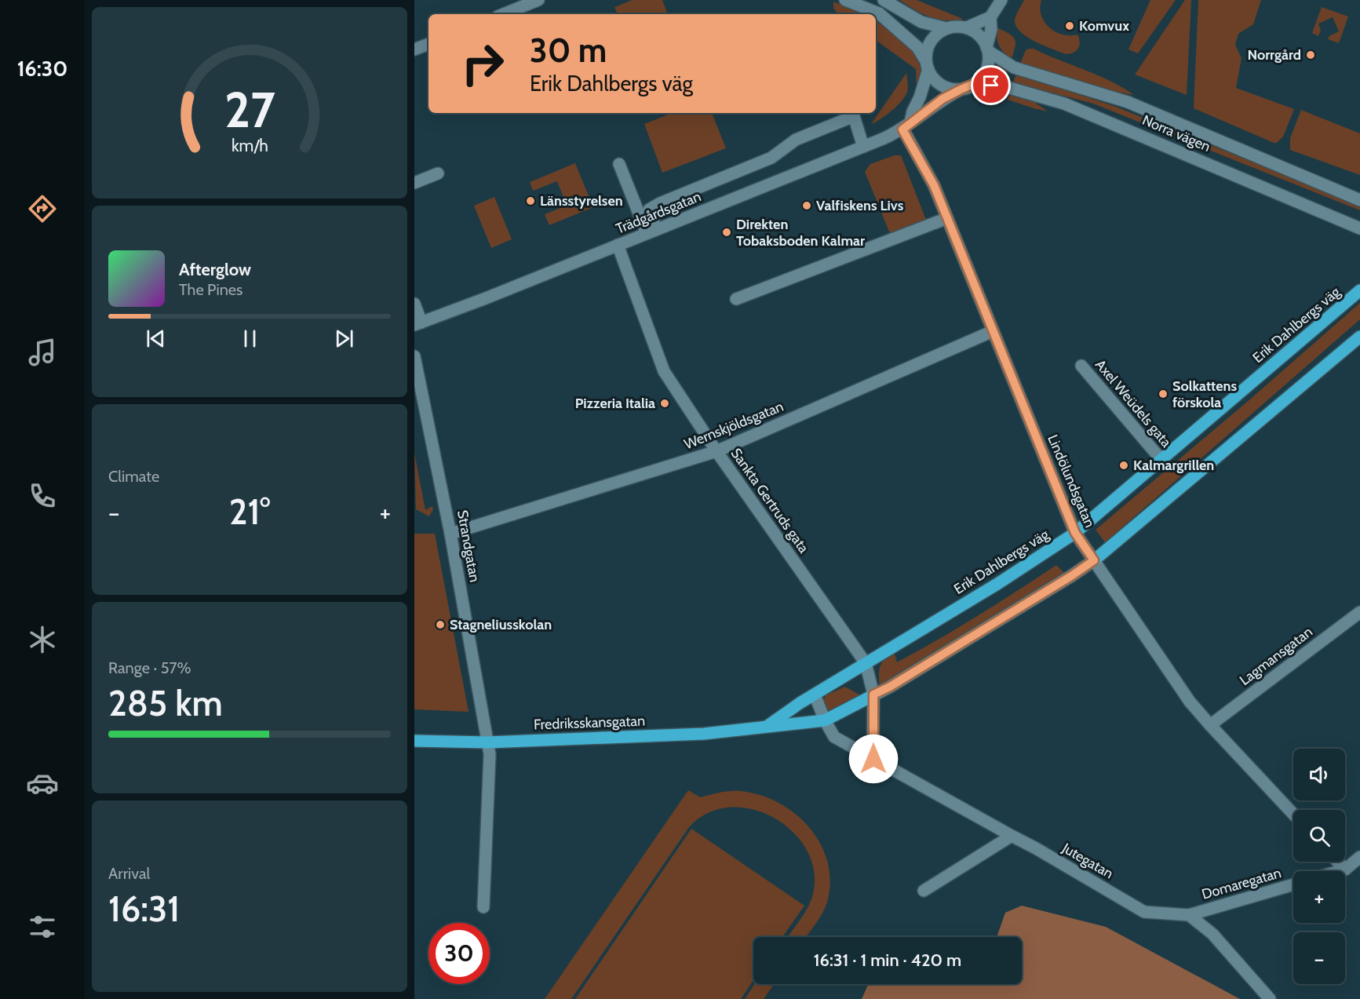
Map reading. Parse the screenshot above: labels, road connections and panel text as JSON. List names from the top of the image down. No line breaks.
{"streets":{"main road":["Erik Dahlbergs väg","Fredriksskansgatan"],"street":["Norra vägen","Trädgårdsgatan","Axel Weüdels gata","Wernskjöldsgatan","Lindölundsgatan","Sankta Gertruds gata","Strandgatan","Lagmansgatan","Jutegatan","Domaregatan"]},"crossings":[["Norra vägen","Trädgårdsgatan"],["Trädgårdsgatan","Lindölundsgatan"],["Trädgårdsgatan","Sankta Gertruds gata"],["Erik Dahlbergs väg","Axel Weüdels gata"],["Erik Dahlbergs väg","Lindölundsgatan"],["Erik Dahlbergs väg","Sankta Gertruds gata"],["Erik Dahlbergs väg","Fredriksskansgatan"],["Wernskjöldsgatan","Lindölundsgatan"],["Wernskjöldsgatan","Sankta Gertruds gata"],["Wernskjöldsgatan","Strandgatan"],["Lindölundsgatan","Lagmansgatan"],["Strandgatan","Fredriksskansgatan"],["Jutegatan","Domaregatan"]],"places":["Komvux","Norrgård","Länsstyrelsen","Valfiskens Livs","Direkten Tobaksboden Kalmar","Solkattens förskola","Pizzeria Italia","Kalmargrillen","Stagneliusskolan"],"page":{"tabs":"16:30","turn":["30 m","Erik Dahlbergs väg"],"song":["Afterglow","The Pines"],"tile":["Climate",["Range · 57%","285 km"],["Arrival","16:31"]],"heat":["−","21°","+"],"map_buttons":["+","−"],"limit":"30","trip":"16:31 · 1 min · 420 m","gauge":["27","km/h"]}}
